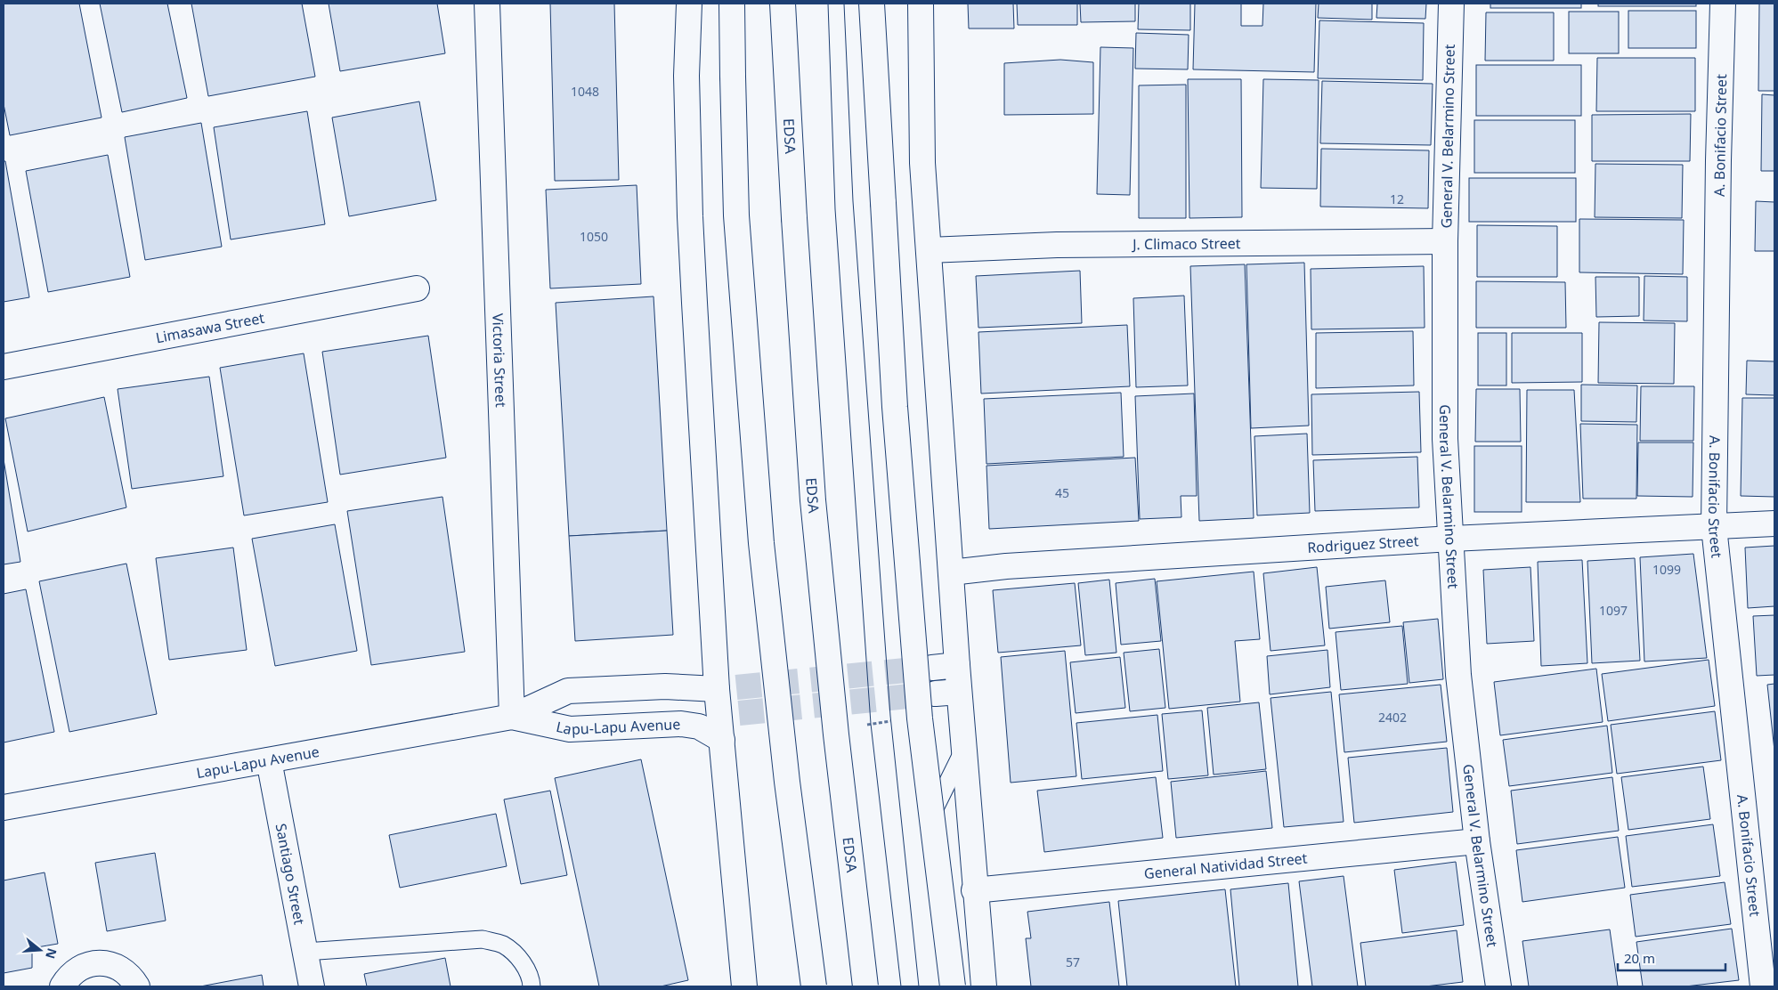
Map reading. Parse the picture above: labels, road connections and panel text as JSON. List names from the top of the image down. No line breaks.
{"streets":{"main road":["A. Bonifacio Street","EDSA","General V. Belarmino Street","J. Climaco Street","Limasawa Street","Victoria Street","Rodriguez Street","Lapu-Lapu Avenue","General Natividad Street","Santiago Street"]},"crossings":[["A. Bonifacio Street","Rodriguez Street"],["General V. Belarmino Street","J. Climaco Street"],["General V. Belarmino Street","Rodriguez Street"],["General V. Belarmino Street","General Natividad Street"],["Victoria Street","Lapu-Lapu Avenue"],["Lapu-Lapu Avenue","Santiago Street"]],"house_numbers":["1048","12","1050","45","1099","1097","2402","57"],"scale_bar":"20 m","north":"right"}
